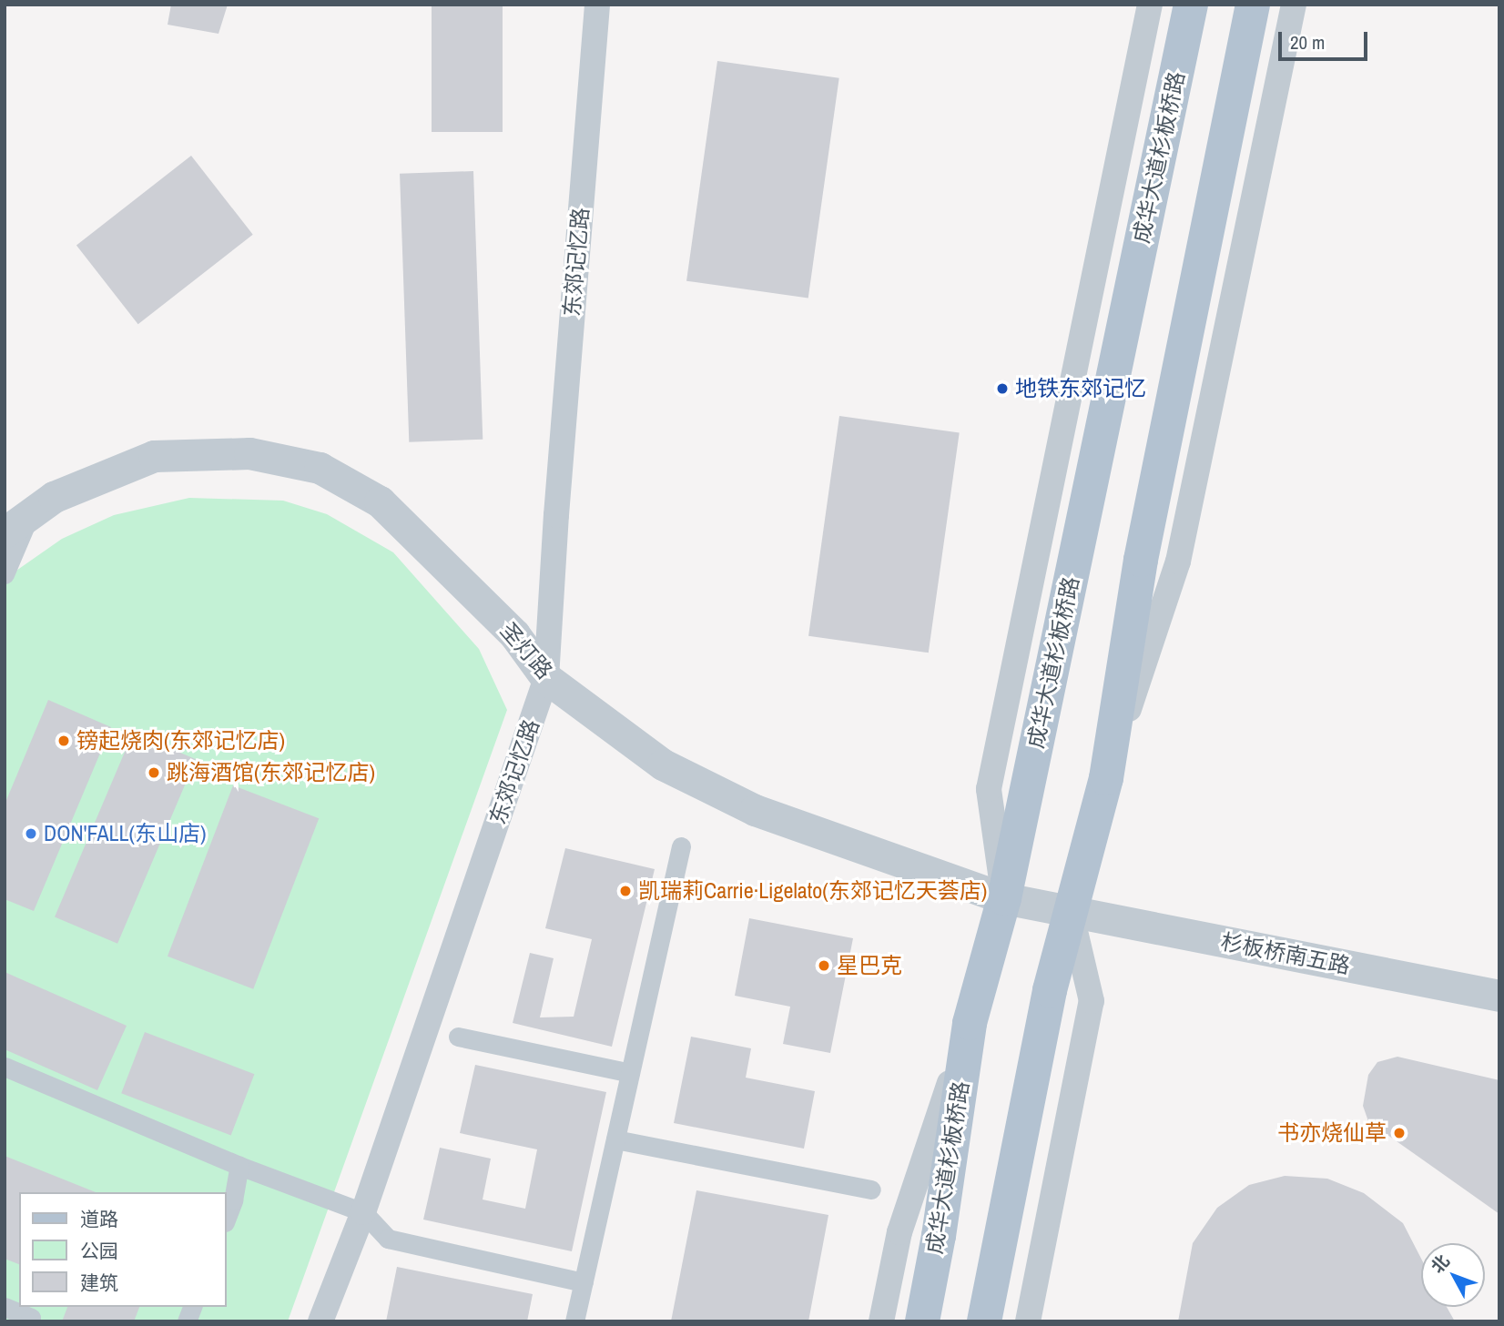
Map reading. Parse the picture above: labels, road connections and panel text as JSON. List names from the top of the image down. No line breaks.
{"streets":{"main road":["成华大道杉板桥路"],"street":["东郊记忆路","圣灯路","杉板桥南五路"]},"crossings":[["成华大道杉板桥路","圣灯路"],["东郊记忆路","圣灯路"],["圣灯路","杉板桥南五路"]],"places":["地铁东郊记忆","镑起烧肉(东郊记忆店)","跳海酒馆(东郊记忆店)","DON'FALL(东山店)","凯瑞莉Carrie·Ligelato(东郊记忆天荟店)","星巴克","书亦烧仙草"],"legend":["道路","公园","建筑"],"scale_bar":"20 m","north":"top left"}
